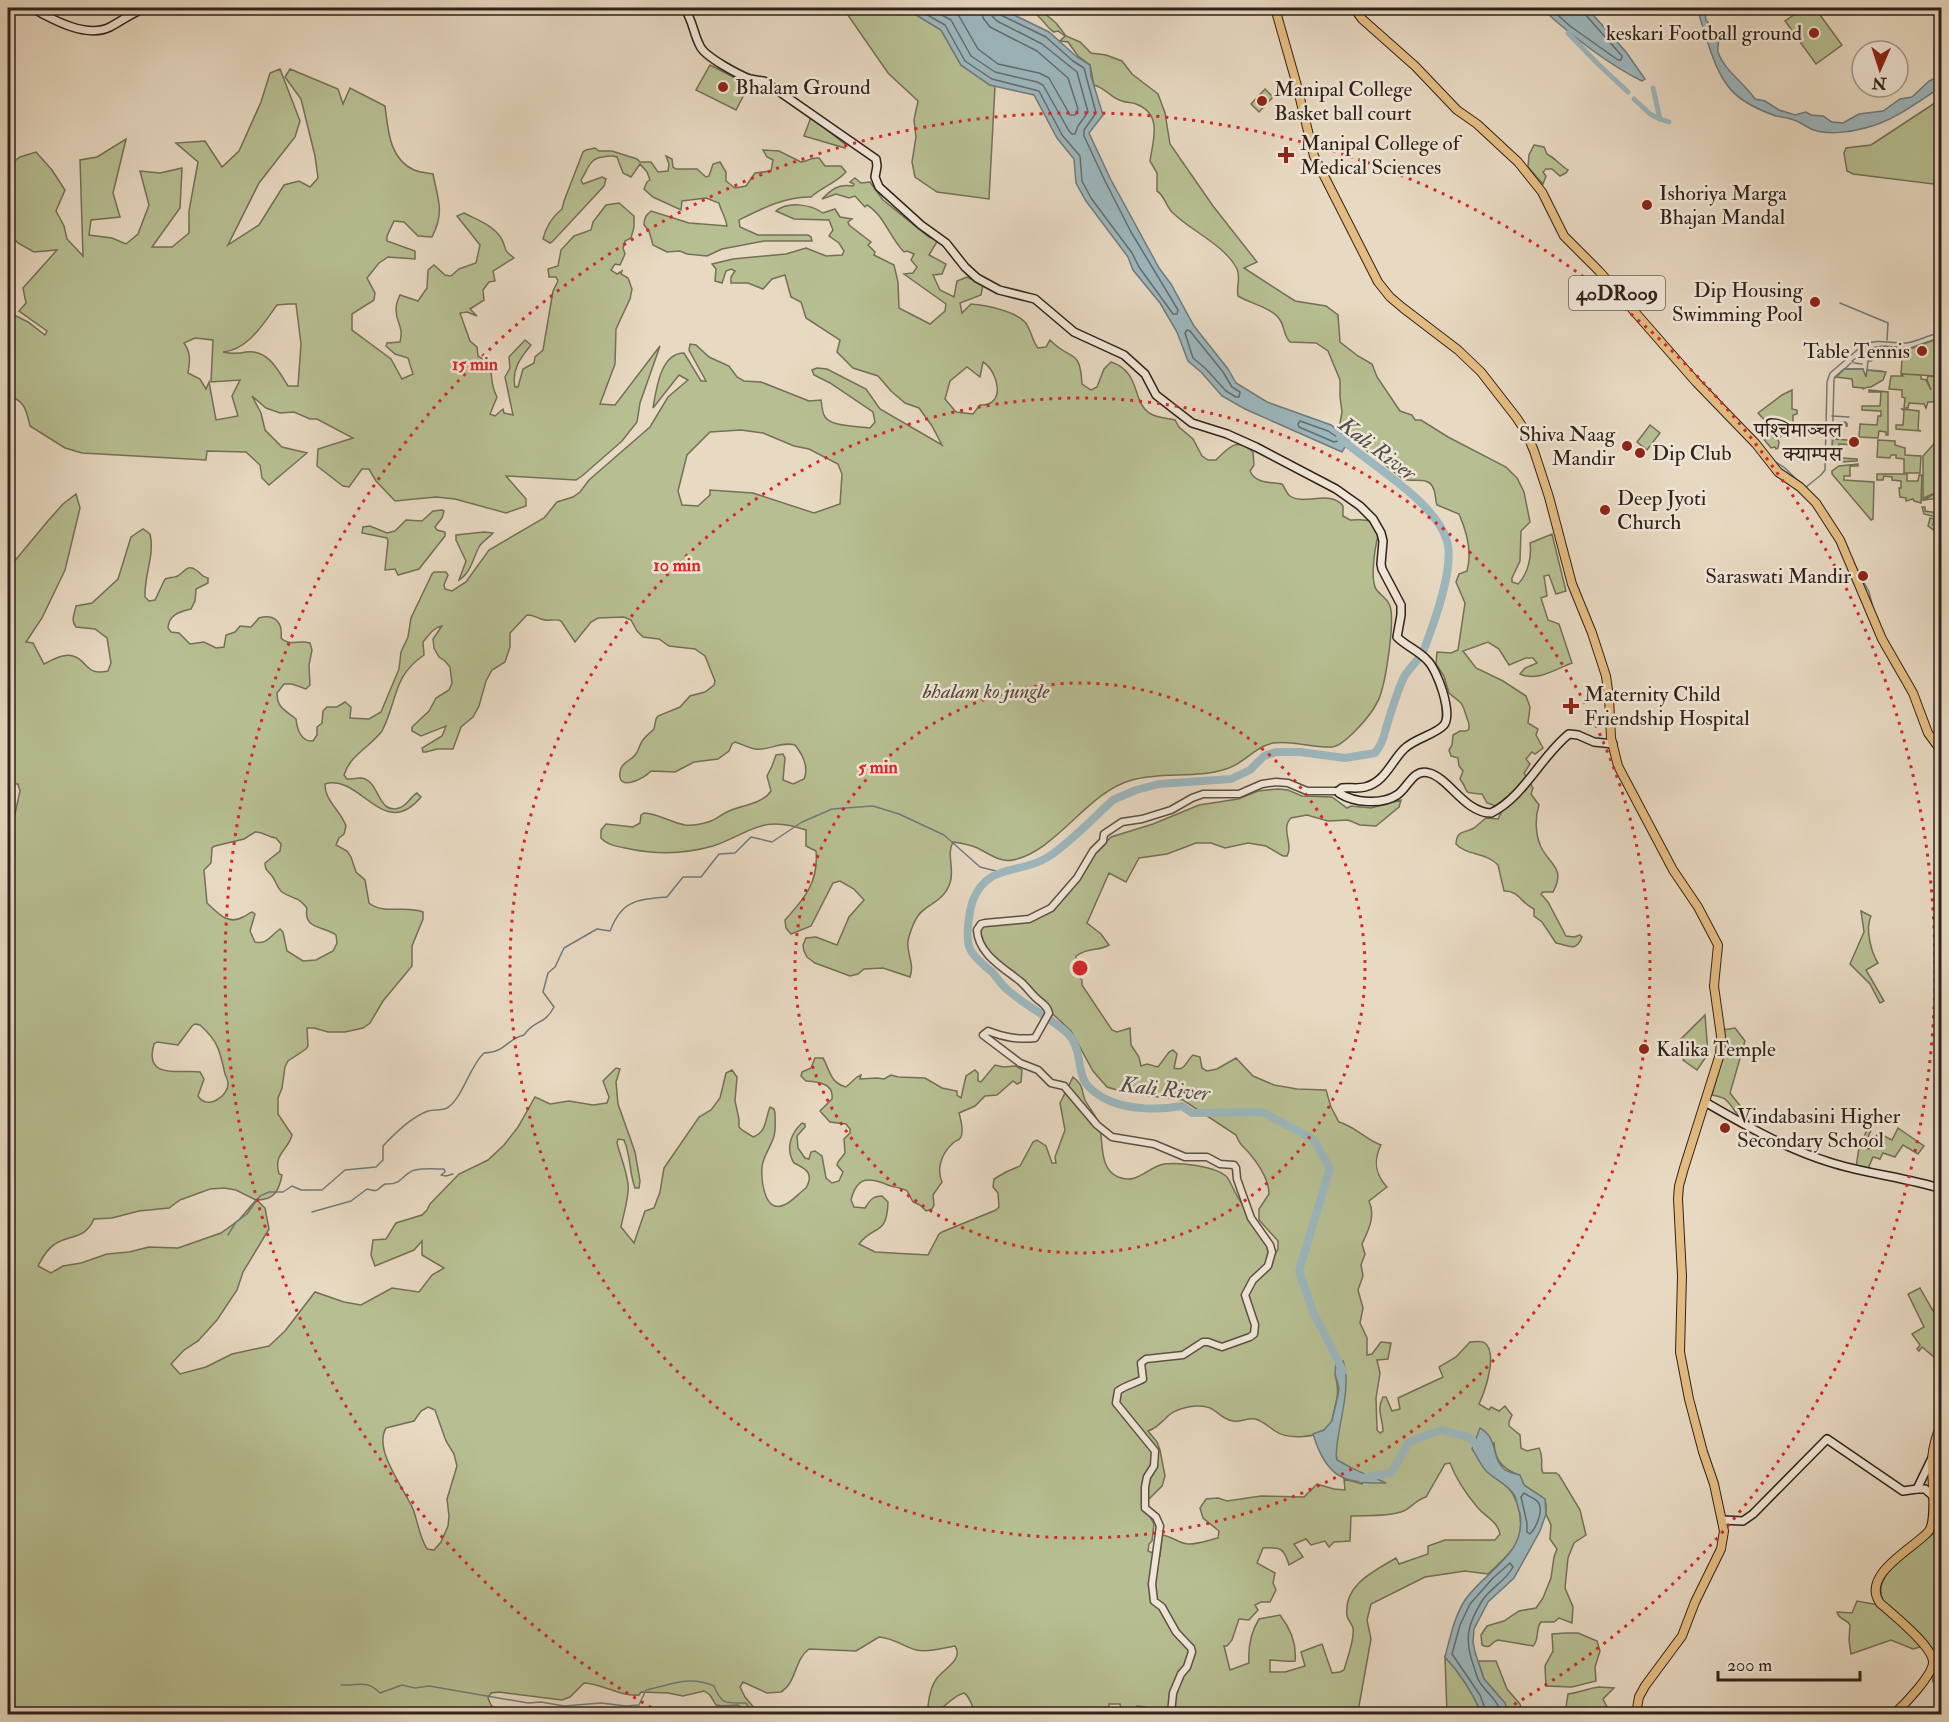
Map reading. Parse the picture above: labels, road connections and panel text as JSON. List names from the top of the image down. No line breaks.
{"streets":{"main road":["40DR009"]},"water":["Kali River"],"parks":["bhalam ko jungle"],"places":{"other":["keskari Football ground","Bhalam Ground","Manipal College Basket ball court","Ishoriya Marga Bhajan Mandal","Dip Housing Swimming Pool","Table Tennis","पश्‍चिमाञ्‍चल क्याम्पस","Shiva Naag Mandir","Dip Club","Deep Jyoti Church","Saraswati Mandir","Kalika Temple","Vindabasini Higher Secondary School"],"health":["Manipal College of Medical Sciences","Maternity Child Friendship Hospital"]},"scale_bar":"200 m","north":"bottom","rings":["15 min","10 min","5 min"]}
